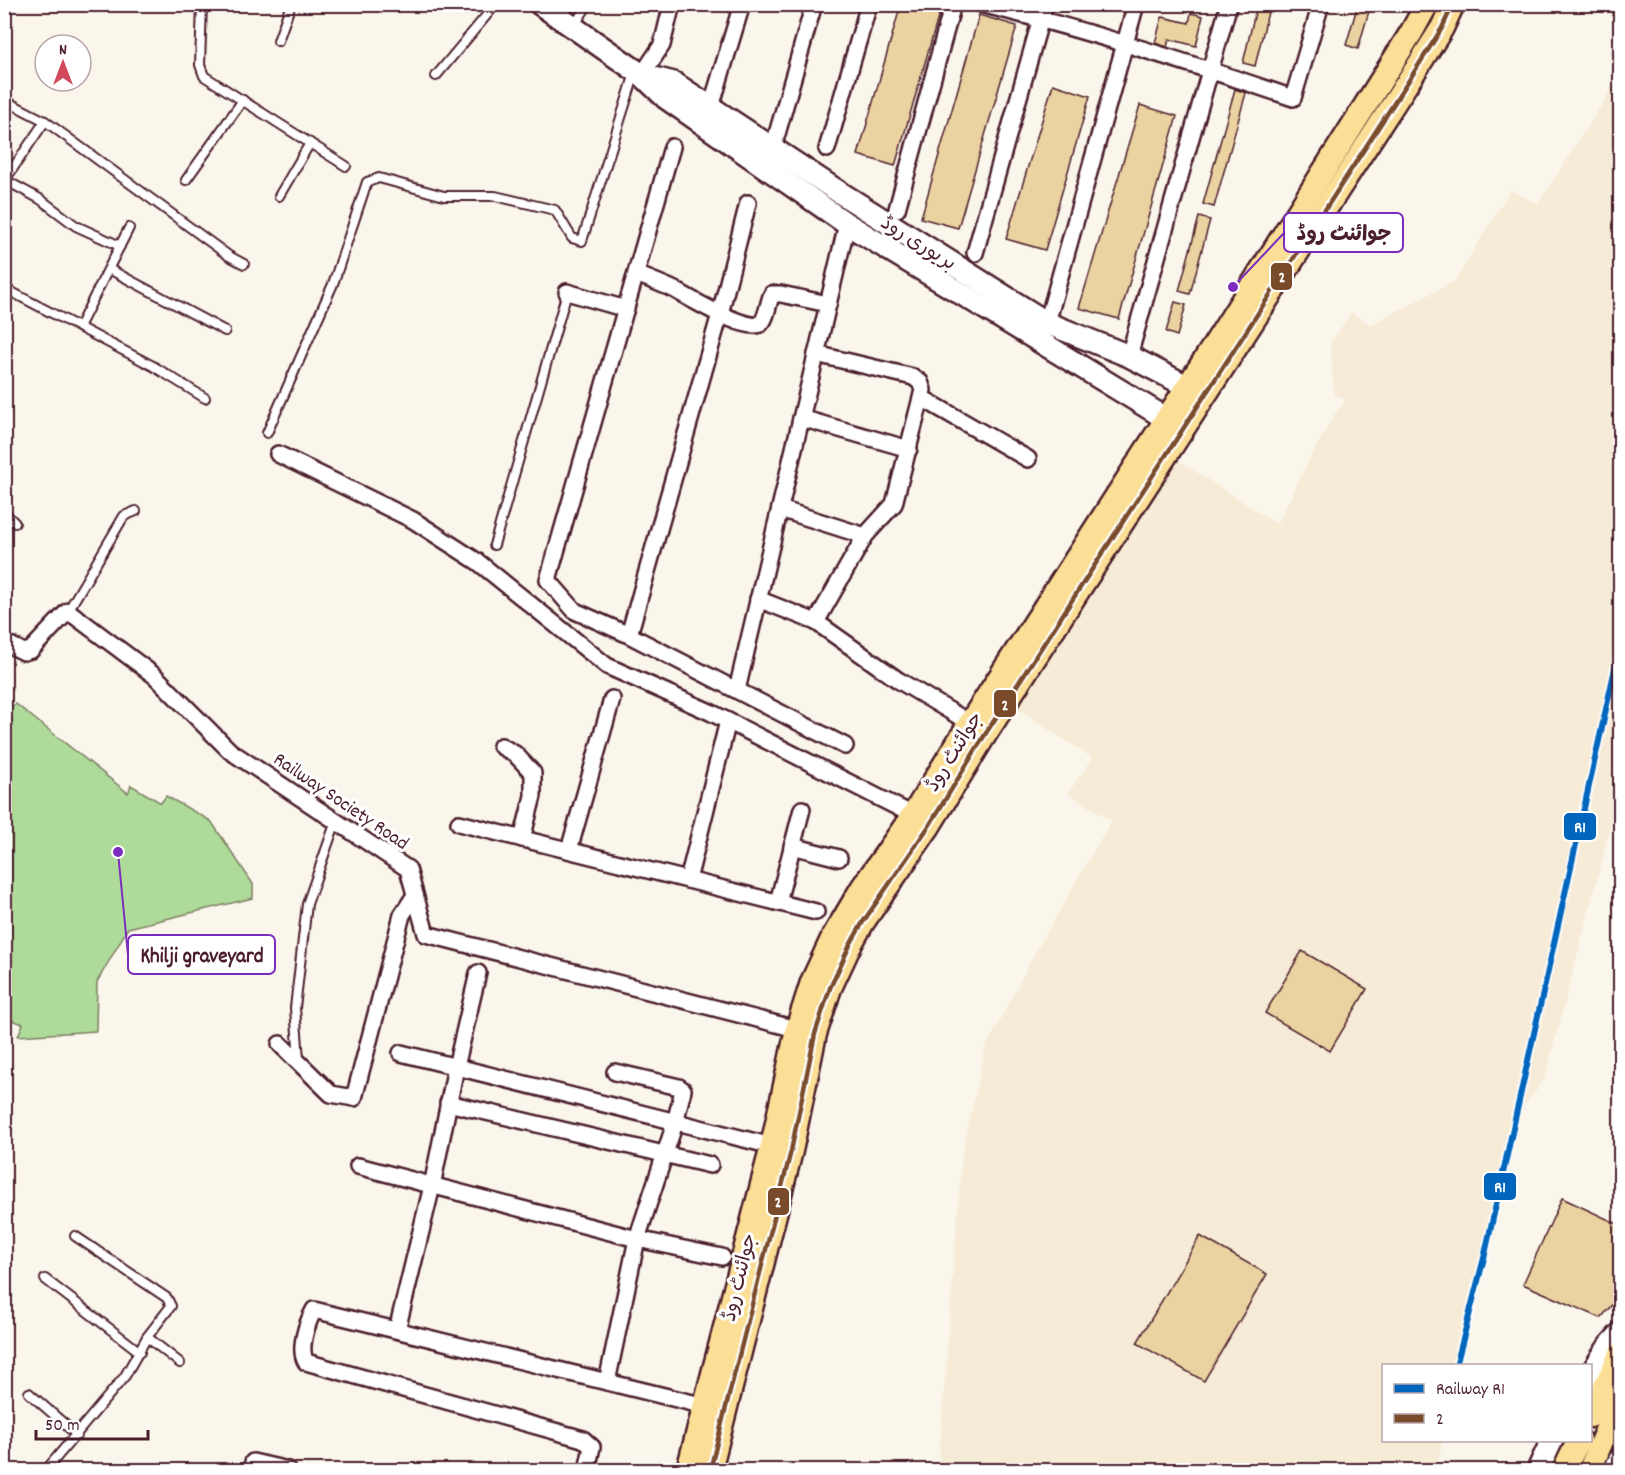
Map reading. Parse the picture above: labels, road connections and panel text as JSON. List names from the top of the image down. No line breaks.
{"streets":{"main road":["بریوری روڈ","جوائنٹ روڈ"],"street":["Railway Society Road"]},"crossings":[["بریوری روڈ","جوائنٹ روڈ"],["جوائنٹ روڈ","Railway Society Road"]],"places":["جوائنٹ روڈ","Khilji graveyard"],"lines":["transit line 2","rail line R1"],"legend":["Railway R1","2"],"scale_bar":"50 m","north":"top"}
